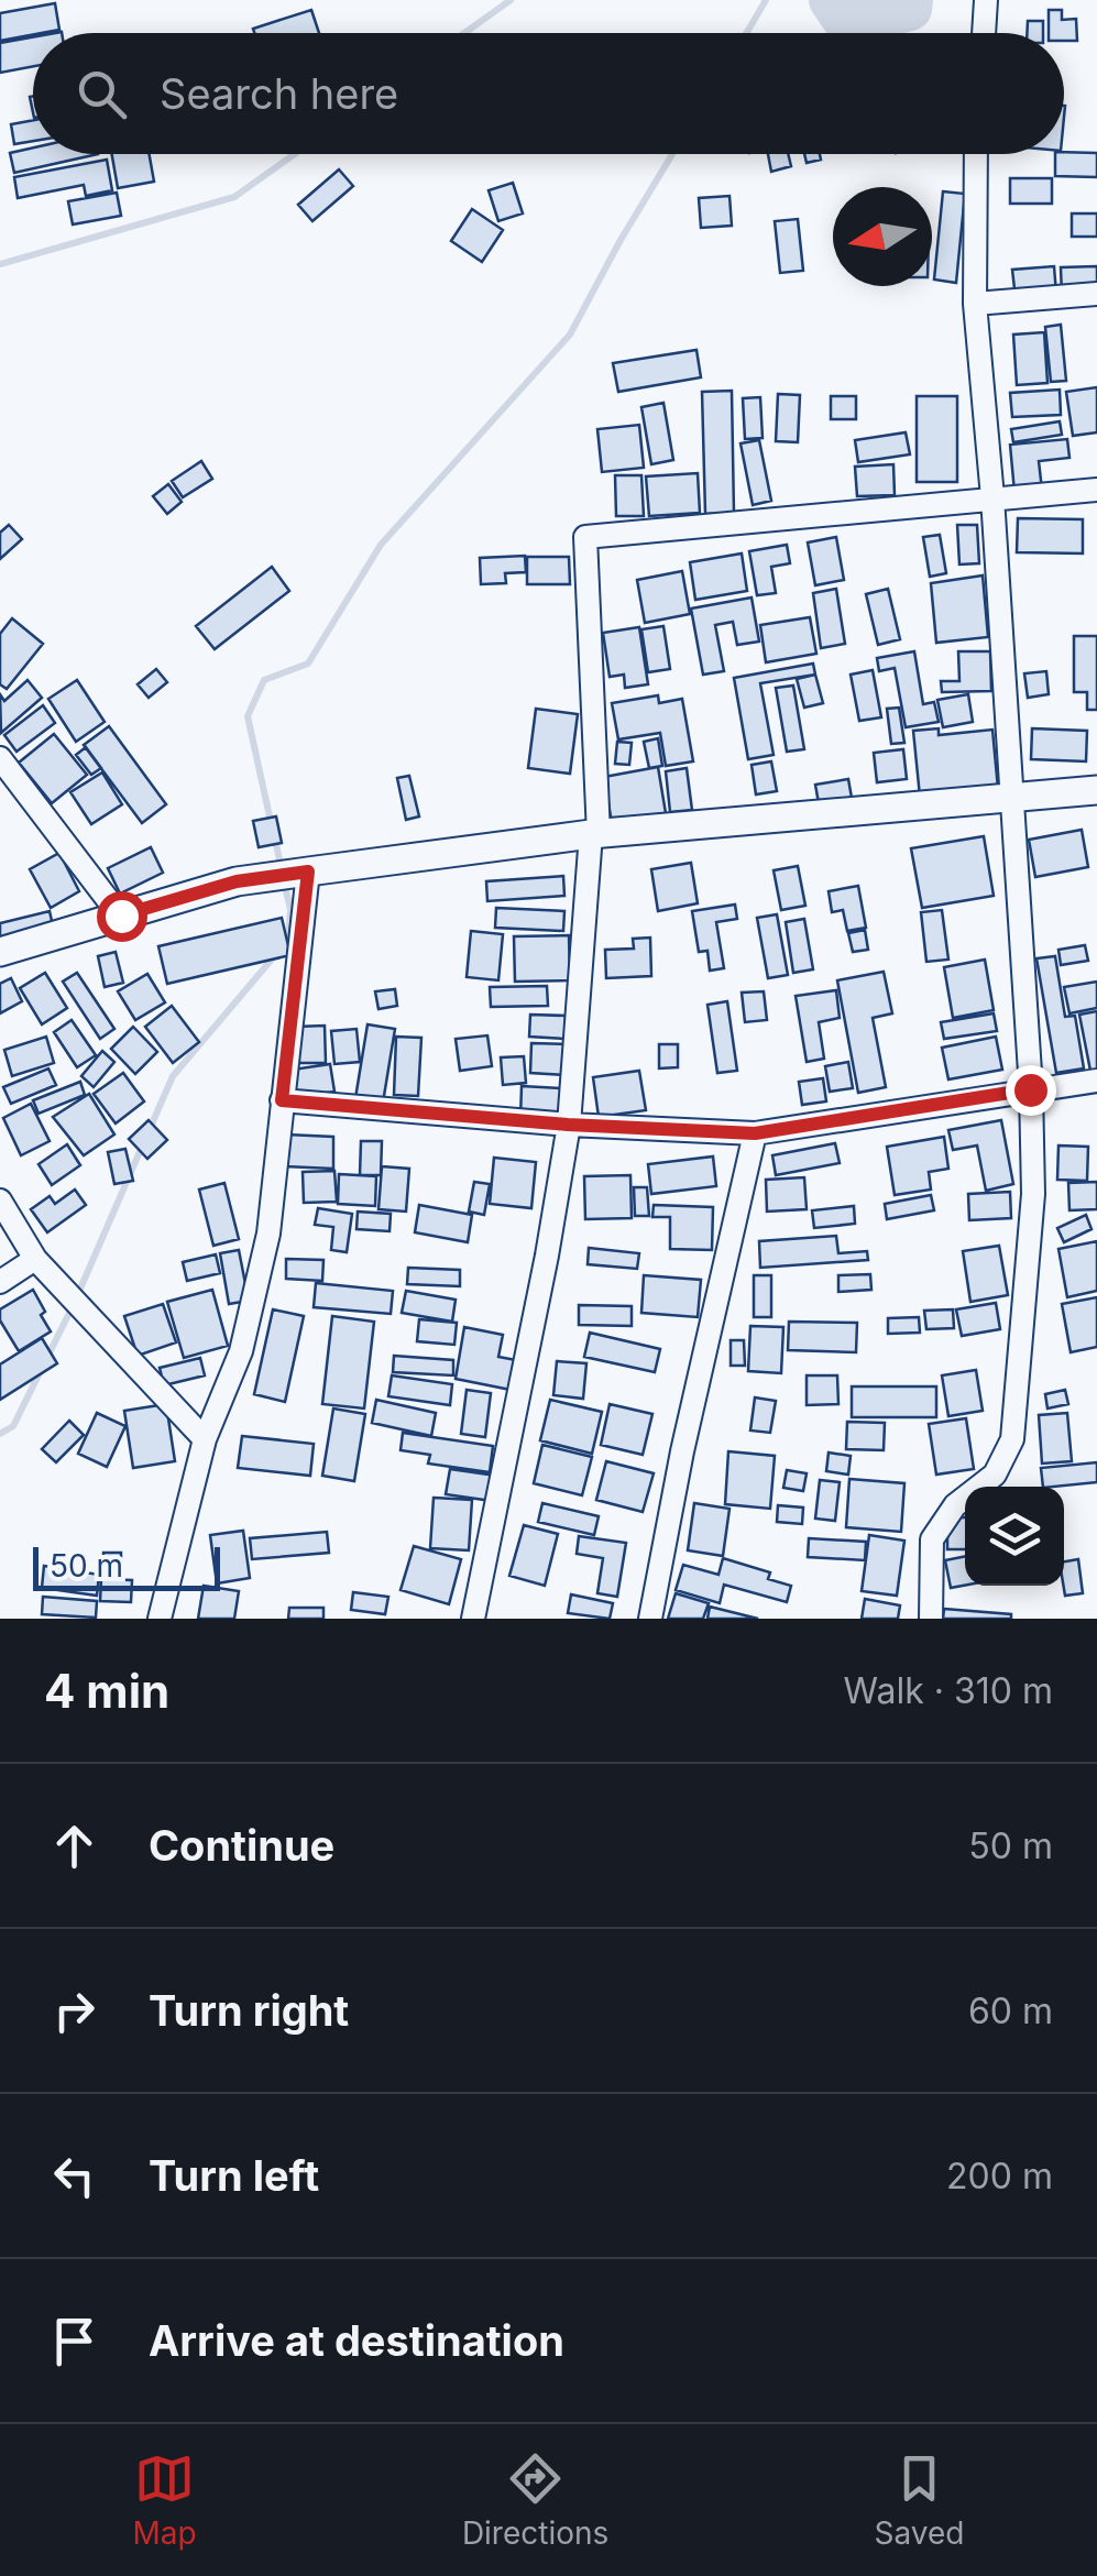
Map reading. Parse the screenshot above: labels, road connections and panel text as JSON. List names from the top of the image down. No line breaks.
{"scale_bar":"50 m","north":"left","page":{"search":"Search here","scale":"50 m","heading":["4 min","Walk · 310 m"],"list":[["Continue","50 m"],["Turn right","60 m"],["Turn left","200 m"],"Arrive at destination"],"nav":["Map","Directions","Saved"]}}
